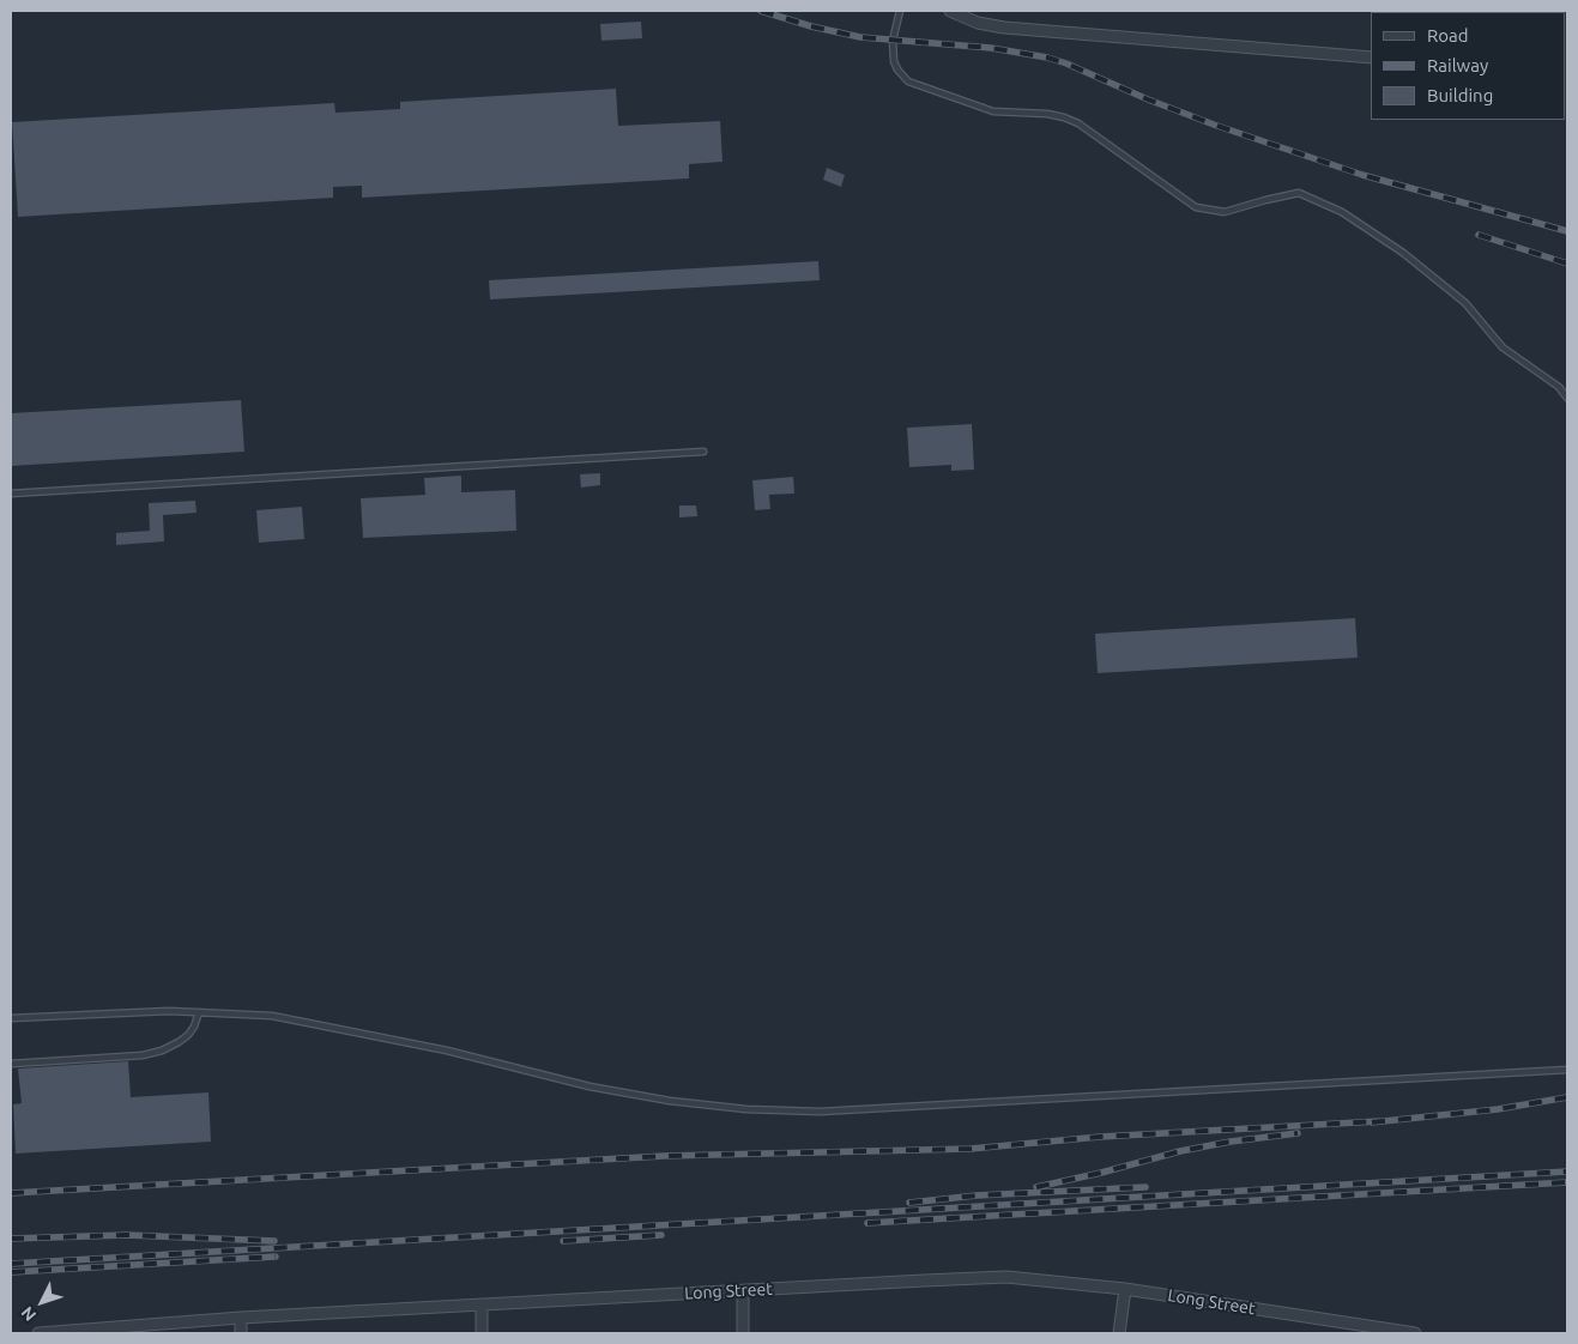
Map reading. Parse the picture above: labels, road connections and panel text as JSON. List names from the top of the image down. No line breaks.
{"streets":{"street":["Long Street"]},"legend":["Road","Railway","Building"],"north":"bottom left"}
